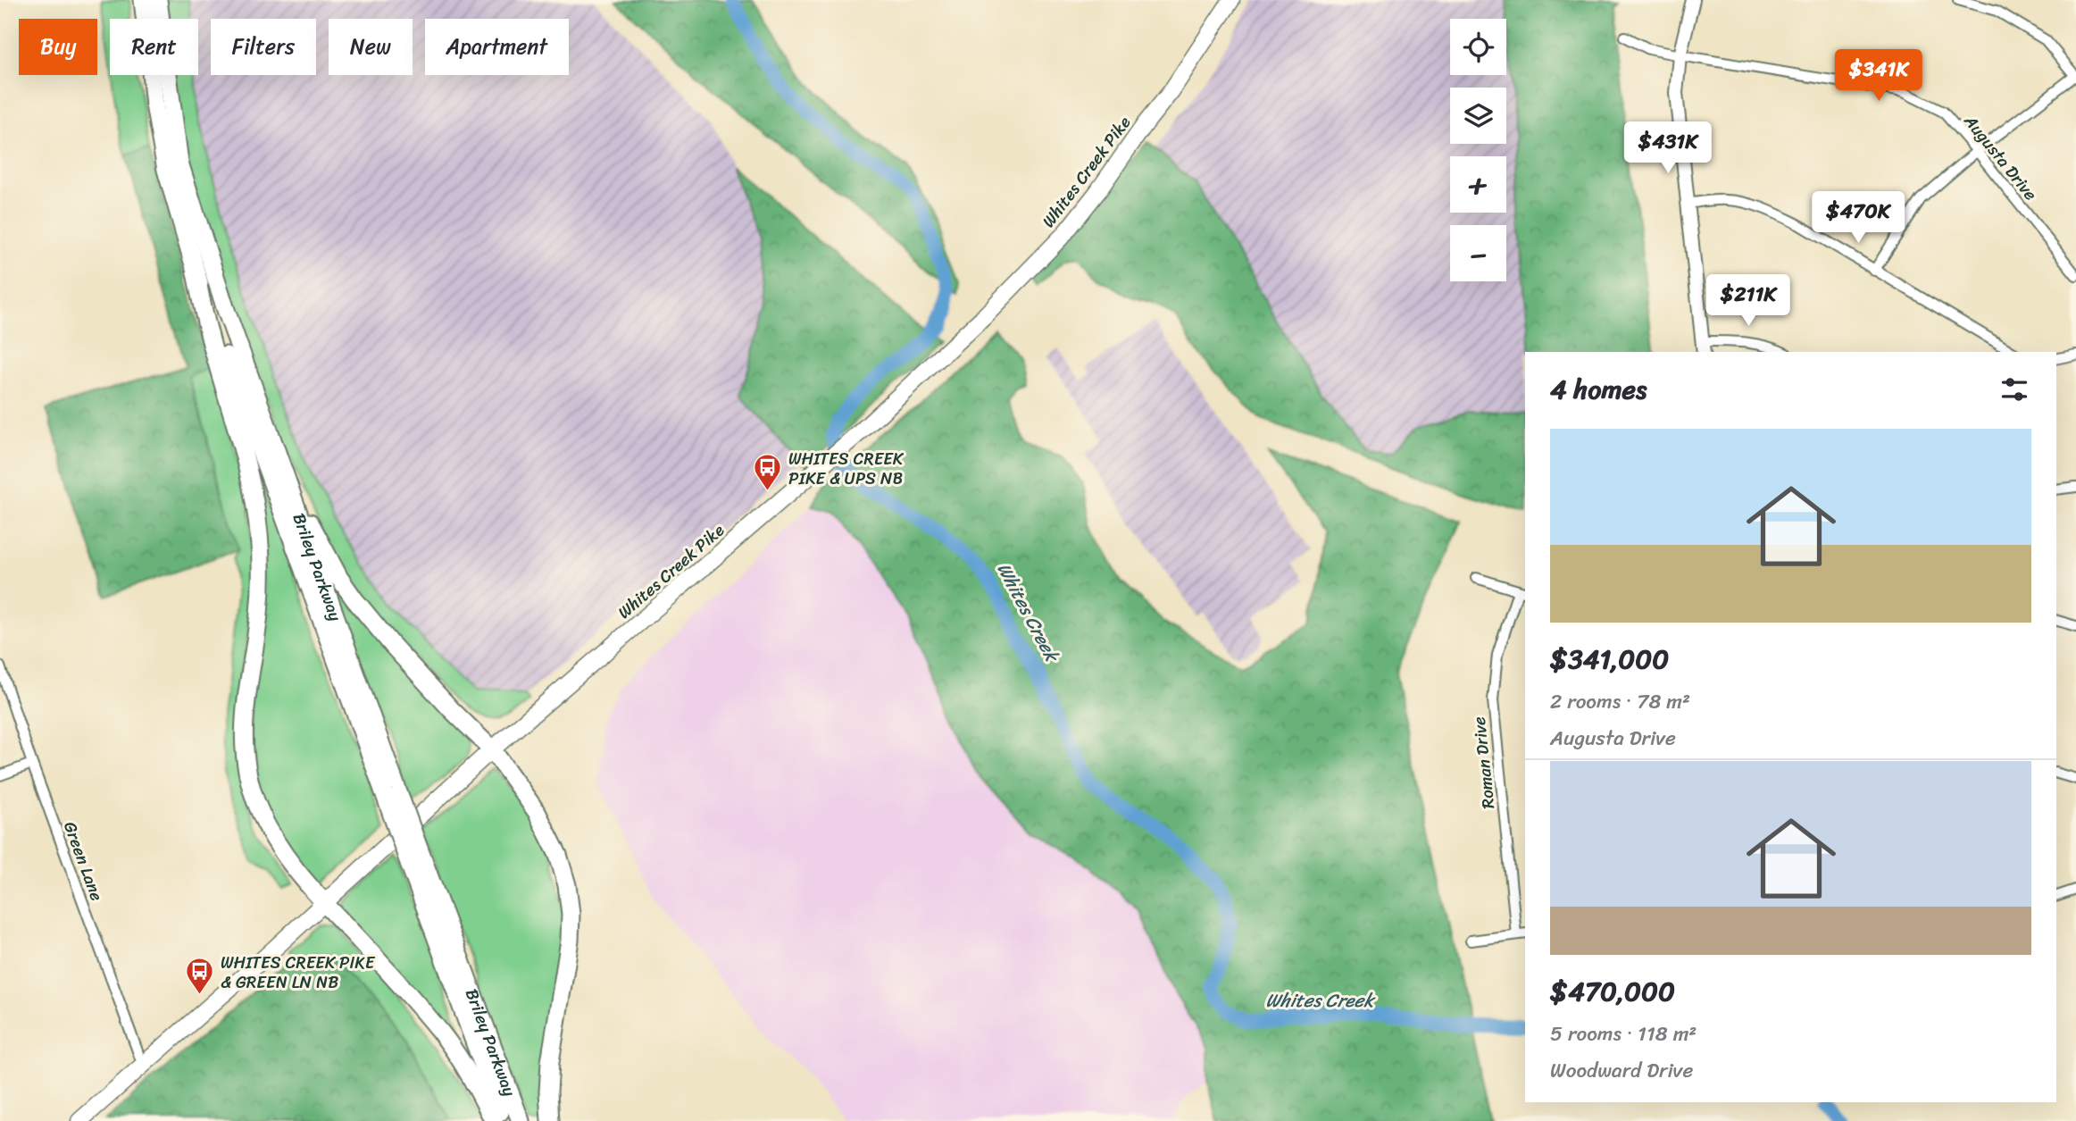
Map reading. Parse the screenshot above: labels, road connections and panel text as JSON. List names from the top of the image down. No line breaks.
{"streets":{"highway":["Briley Parkway"],"main road":["Whites Creek Pike"],"street":["Augusta Drive","Roman Drive","Green Lane"]},"crossings":[["Whites Creek Pike","Green Lane"]],"water":["Whites Creek"],"places":{"bus stop":["WHITES CREEK PIKE & UPS NB","WHITES CREEK PIKE & GREEN LN NB"]},"page":{"map_buttons":["+","−"],"chip":["Buy","Rent","Filters","New","Apartment"],"price":["$341K","$431K","$470K","$211K"],"heading":"4 homes","list":[{"name":"$341,000","note":"2 rooms · 78 m² · Augusta Drive"},{"name":"$470,000","note":"5 rooms · 118 m² · Woodward Drive"}]}}
